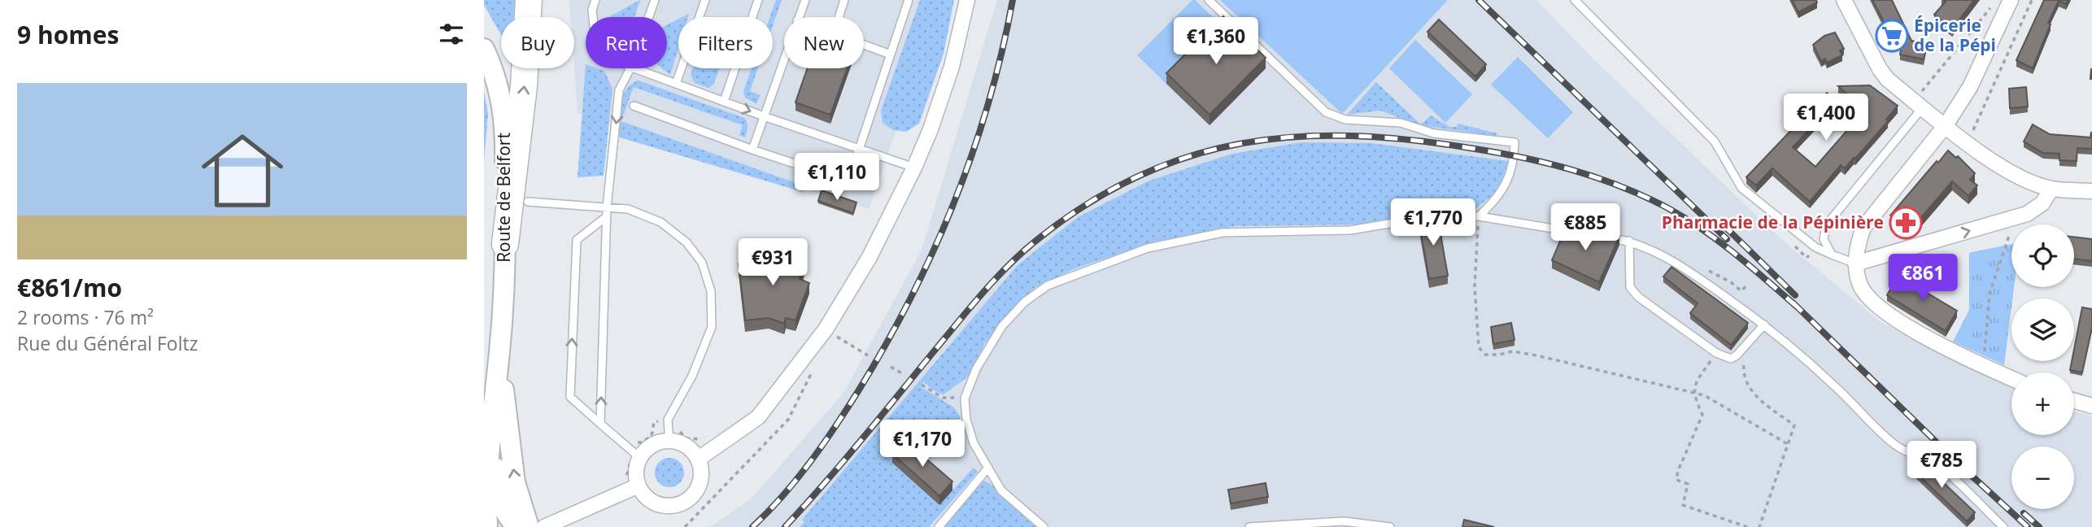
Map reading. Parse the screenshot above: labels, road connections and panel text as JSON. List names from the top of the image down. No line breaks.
{"streets":{"main road":["Route de Belfort"]},"places":{"supermarket":["Épicerie de la Pépi"],"pharmacy":["Pharmacie de la Pépinière"]},"page":{"heading":"9 homes","price":["€1,360","€1,400","€1,110","€1,770","€885","€931","€861","€1,170","€785"],"chip":["Buy","Rent","Filters","New"],"list":[{"name":"€861/mo","note":"2 rooms · 76 m² · Rue du Général Foltz"}],"map_buttons":["+","−"]}}
